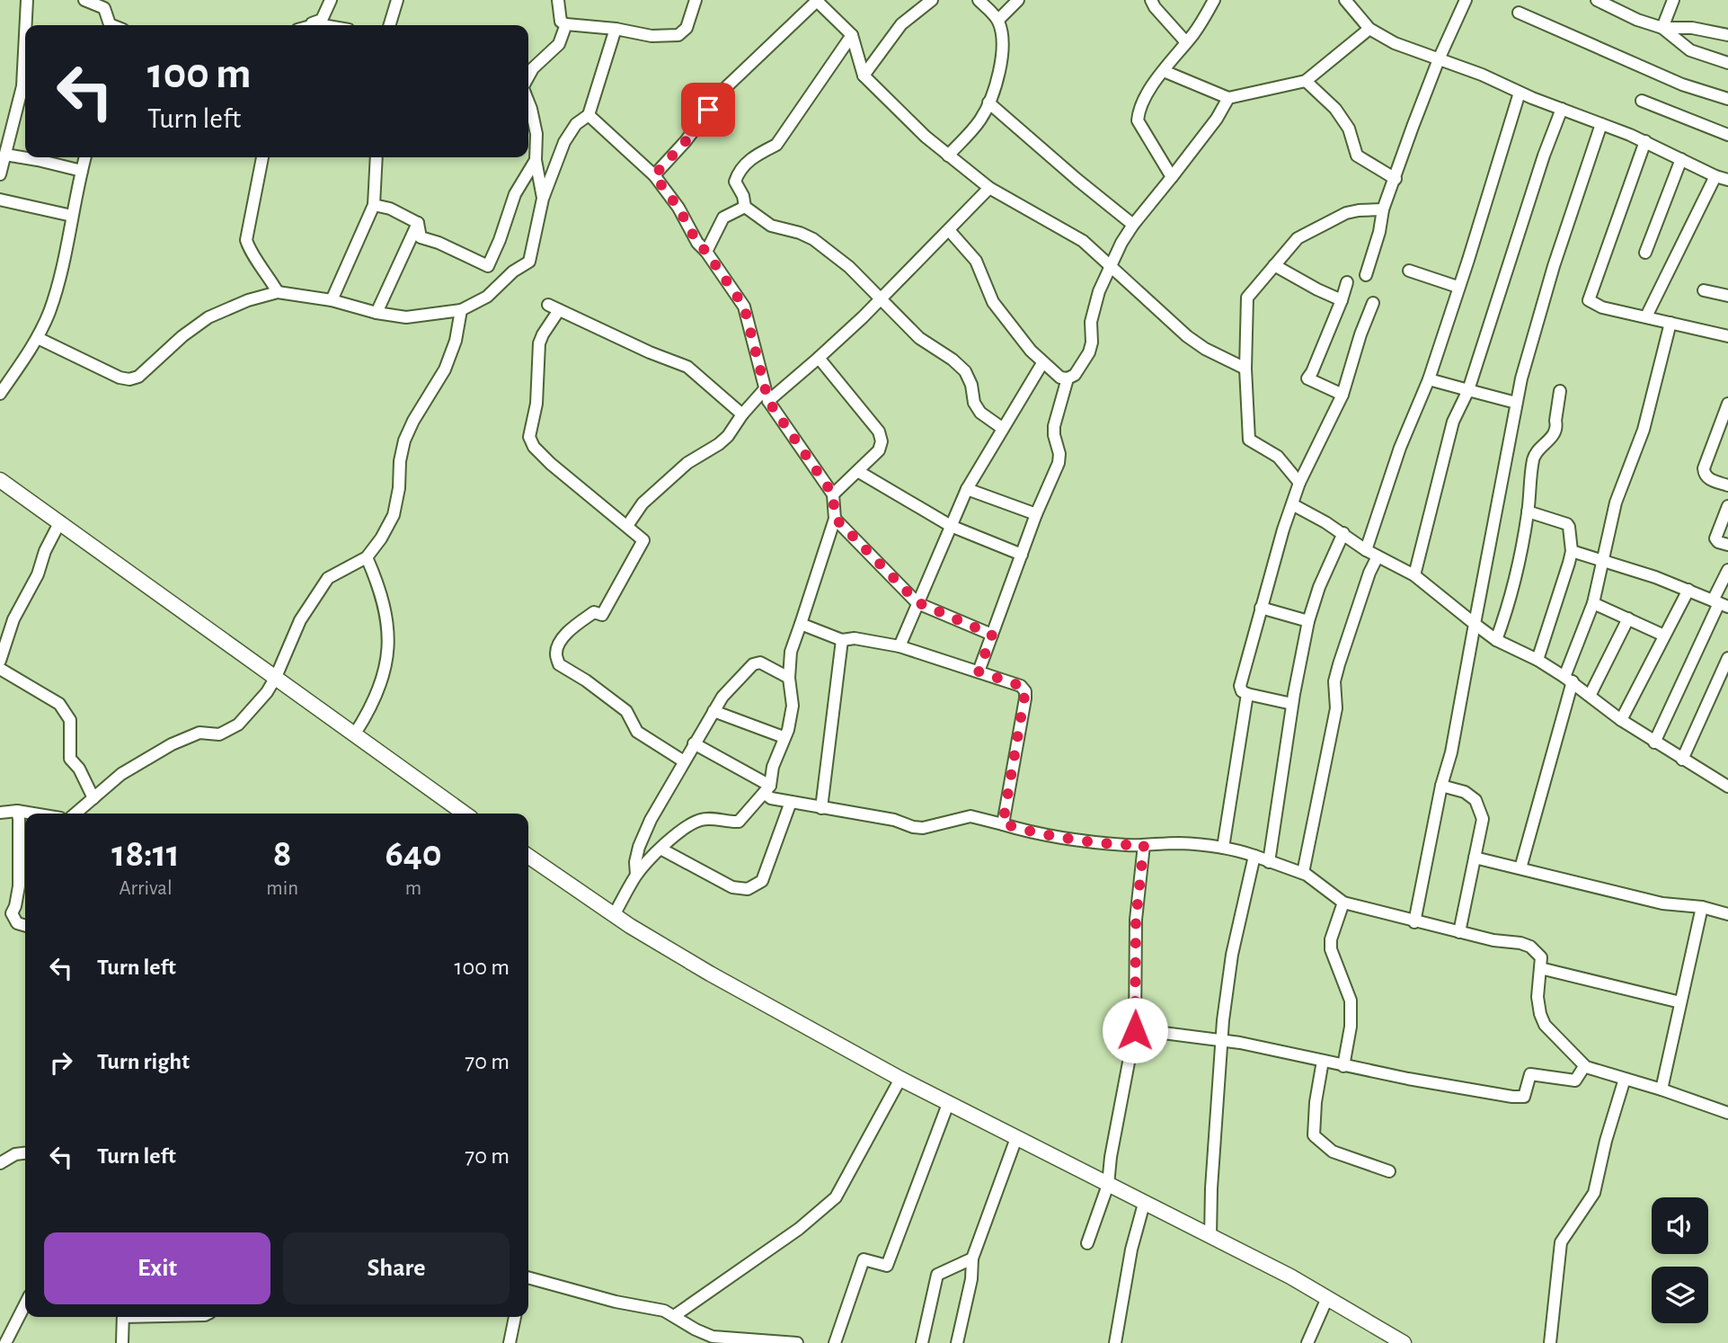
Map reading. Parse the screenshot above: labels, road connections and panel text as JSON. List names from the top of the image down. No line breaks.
{"page":{"turn":["100 m","Turn left"],"eta":["18:11","Arrival","8","min","640","m"],"list":[{"name":"Turn left","value":"100 m"},{"name":"Turn right","value":"70 m"},{"name":"Turn left","value":"70 m"}],"buttons":["Exit","Share"]}}
